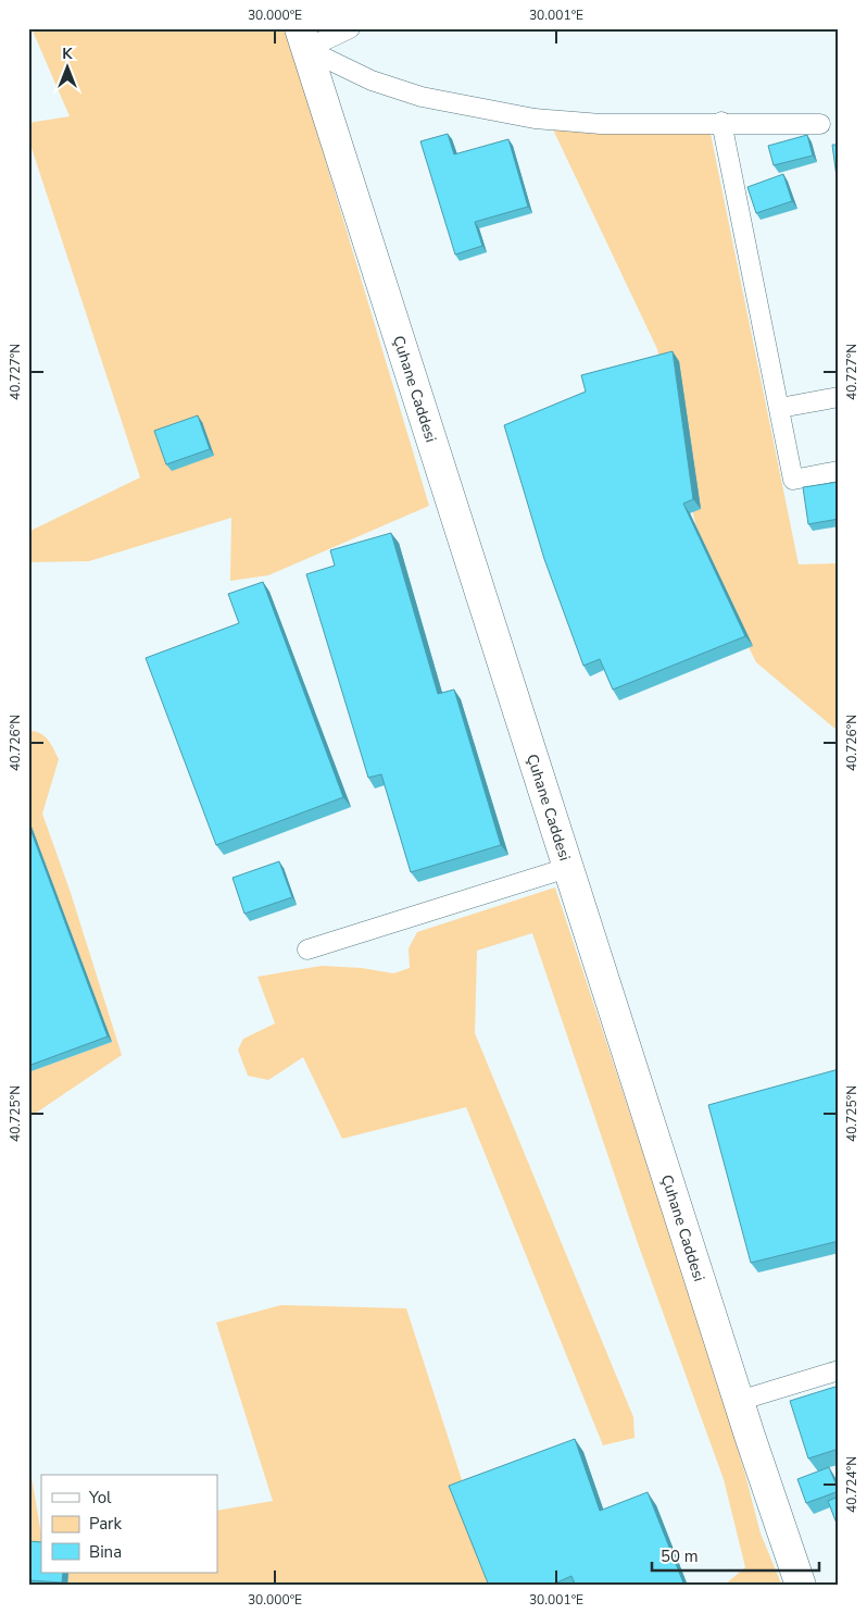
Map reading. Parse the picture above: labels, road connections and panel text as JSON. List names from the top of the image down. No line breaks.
{"streets":{"main road":["Çuhane Caddesi"]},"legend":["Yol","Park","Bina"],"scale_bar":"50 m","north":"top","coordinates":["30.000°E","30.001°E","40.727°N","40.726°N","40.725°N","40.724°N"]}
